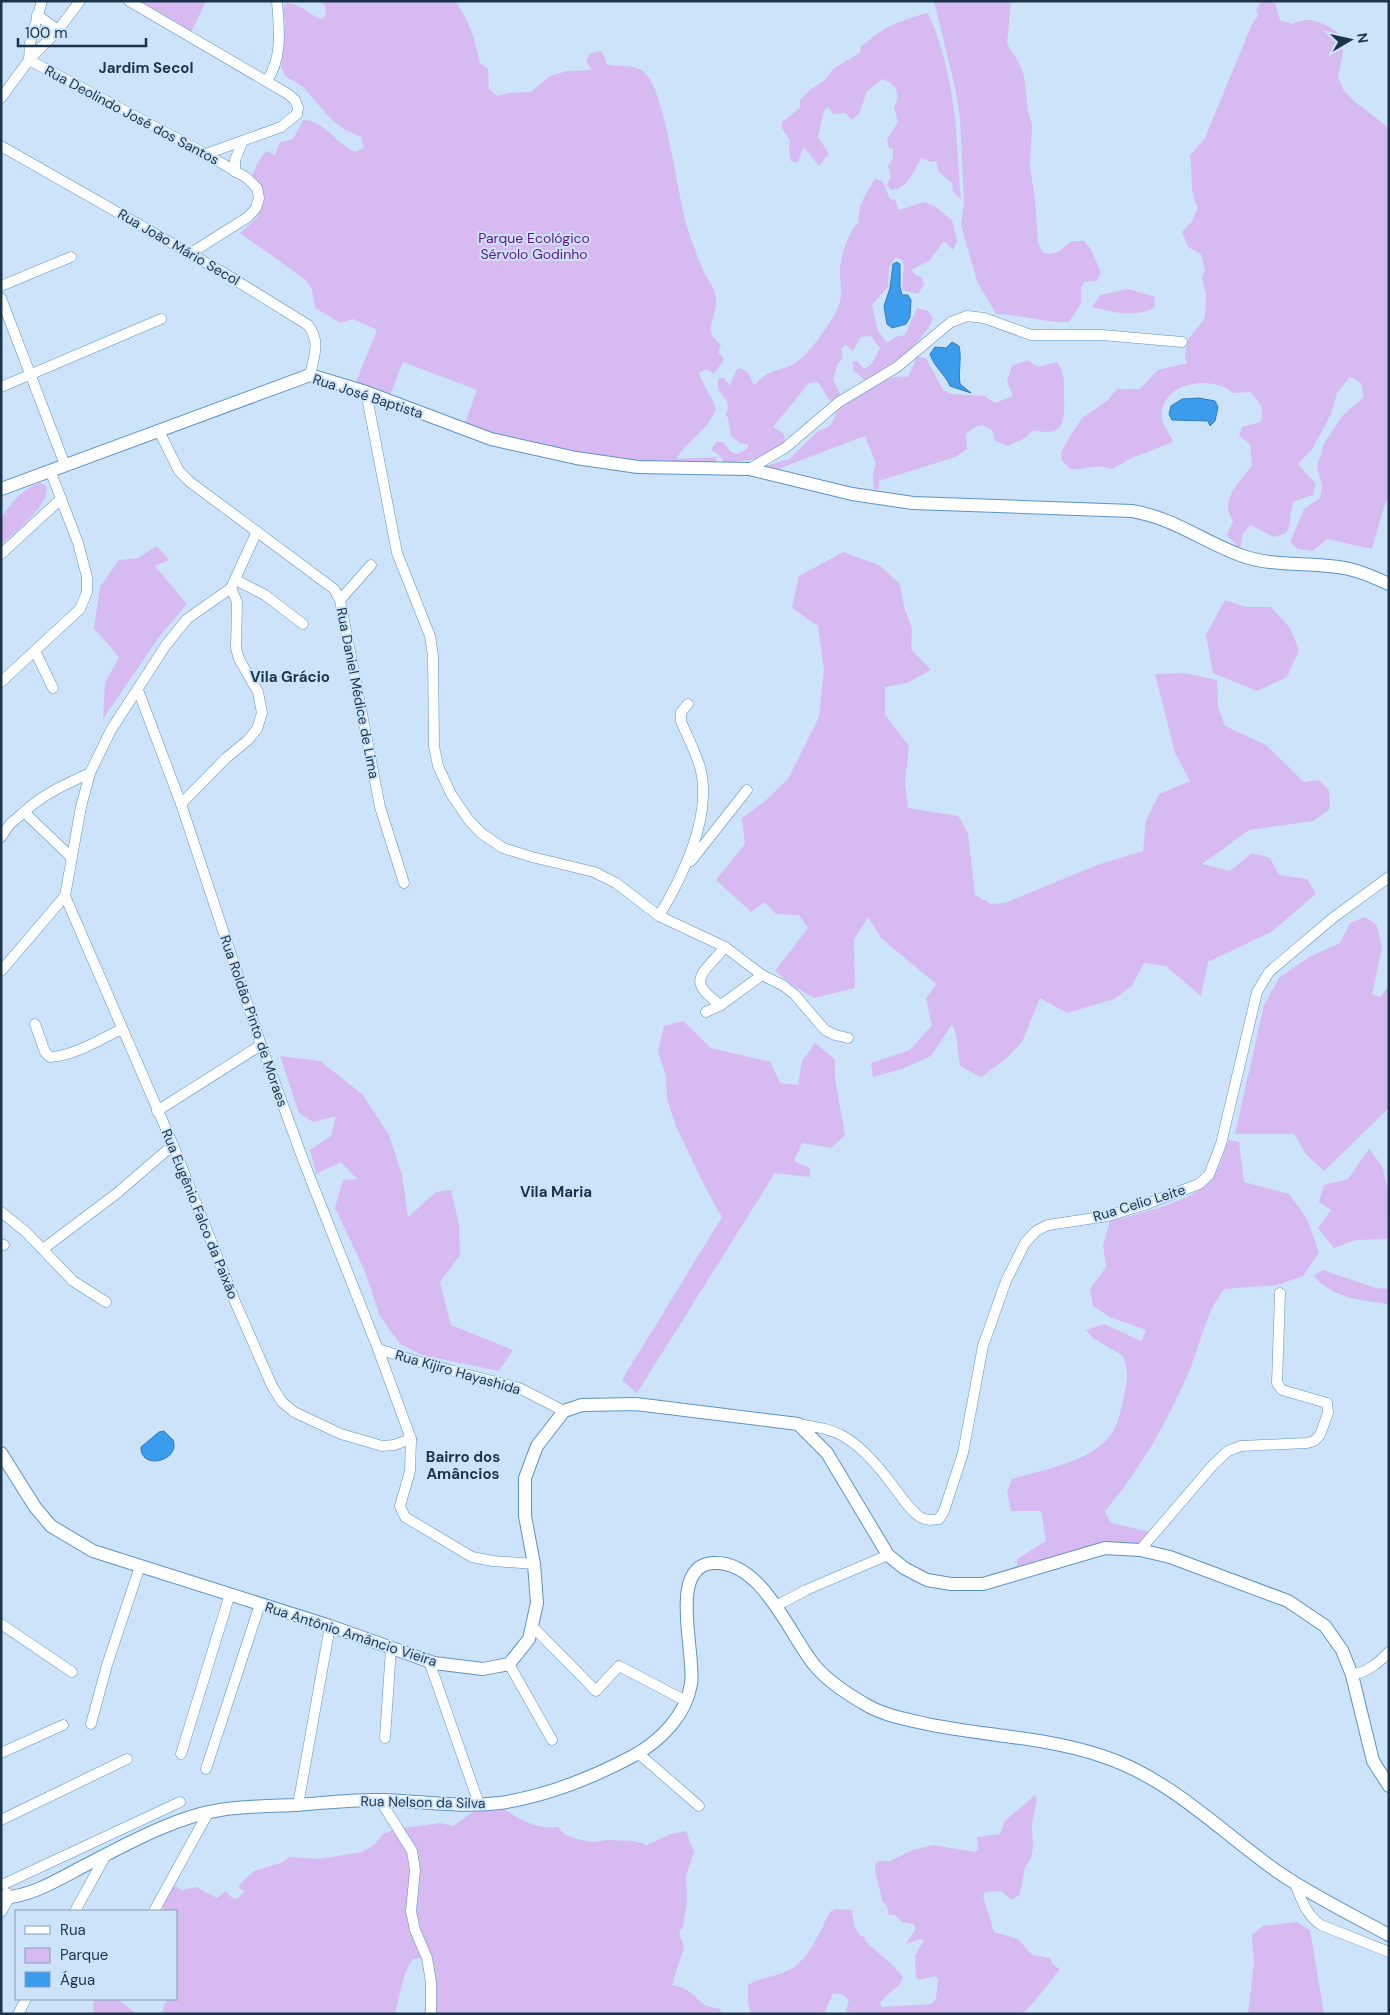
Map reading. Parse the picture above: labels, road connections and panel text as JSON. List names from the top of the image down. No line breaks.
{"streets":{"street":["Rua Deolindo José dos Santos","Rua João Mário Secol","Rua José Baptista","Rua Daniel Médice de Lima","Rua Roldão Pinto de Moraes","Rua Celio Leite","Rua Eugênio Falco da Paixão","Rua Kijiro Hayashida","Rua Antônio Amâncio Vieira","Rua Nelson da Silva"]},"crossings":[["Rua Deolindo José dos Santos","Rua João Mário Secol"],["Rua João Mário Secol","Rua José Baptista"],["Rua José Baptista","Rua Daniel Médice de Lima"],["Rua Roldão Pinto de Moraes","Rua Eugênio Falco da Paixão"],["Rua Roldão Pinto de Moraes","Rua Kijiro Hayashida"]],"districts":["Jardim Secol","Vila Grácio","Vila Maria","Bairro dos Amâncios"],"parks":["Parque Ecológico Sérvolo Godinho"],"legend":["Rua","Parque","Água"],"scale_bar":"100 m","north":"right"}
